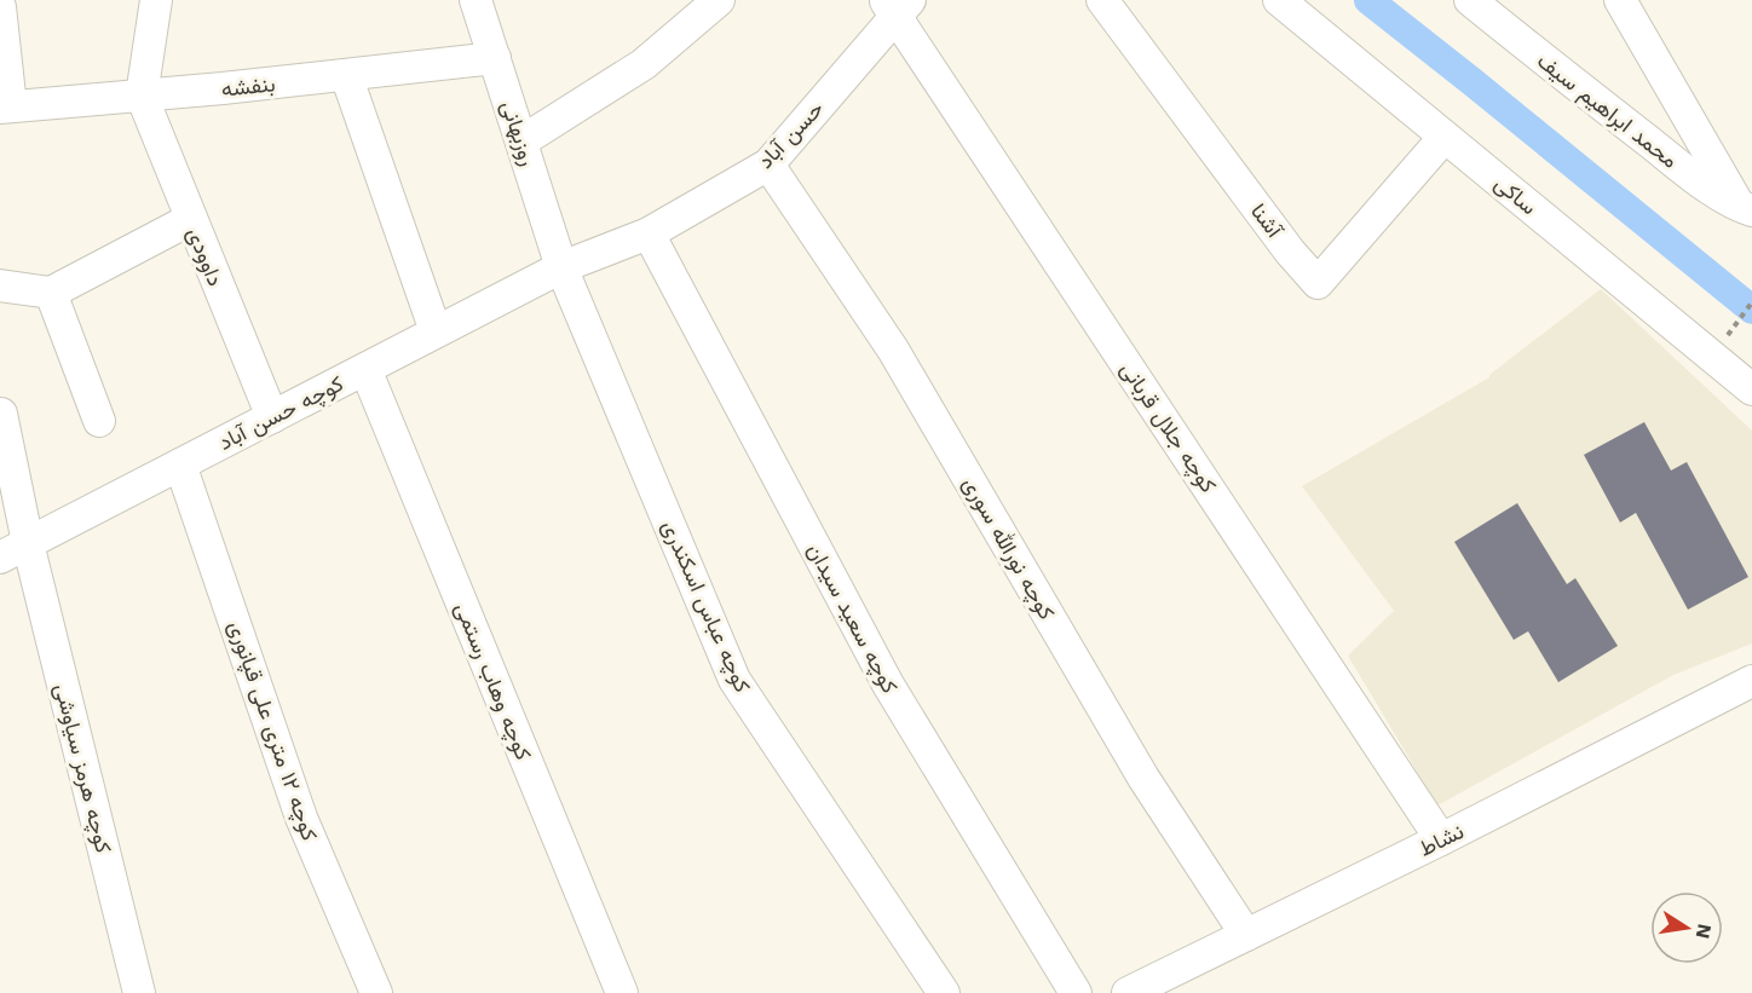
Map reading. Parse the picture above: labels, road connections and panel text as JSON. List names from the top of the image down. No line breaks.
{"streets":{"street":["بنفشه","محمد ابراهیم سیف","روزبهانی","حسن آباد","ساکی","آشنا","داوودی","کوچه حسن آباد","کوچه جلال قربانی","کوچه نورالله سوری","کوچه عباس اسکندری","کوچه سعید سیدان","کوچه وهاب رستمی","کوچه ۱۲ متری علی قپانوری","کوچه هرمز سیاوشی","نشاط"]},"crossings":[["بنفشه","روزبهانی"],["بنفشه","داوودی"],["روزبهانی","حسن آباد"],["روزبهانی","کوچه حسن آباد"],["روزبهانی","کوچه عباس اسکندری"],["حسن آباد","کوچه حسن آباد"],["حسن آباد","کوچه جلال قربانی"],["حسن آباد","کوچه نورالله سوری"],["حسن آباد","کوچه عباس اسکندری"],["حسن آباد","کوچه سعید سیدان"],["ساکی","آشنا"],["داوودی","کوچه حسن آباد"],["کوچه حسن آباد","کوچه عباس اسکندری"],["کوچه حسن آباد","کوچه وهاب رستمی"],["کوچه حسن آباد","کوچه ۱۲ متری علی قپانوری"],["کوچه حسن آباد","کوچه هرمز سیاوشی"],["کوچه جلال قربانی","نشاط"],["کوچه نورالله سوری","نشاط"]],"north":"right"}
